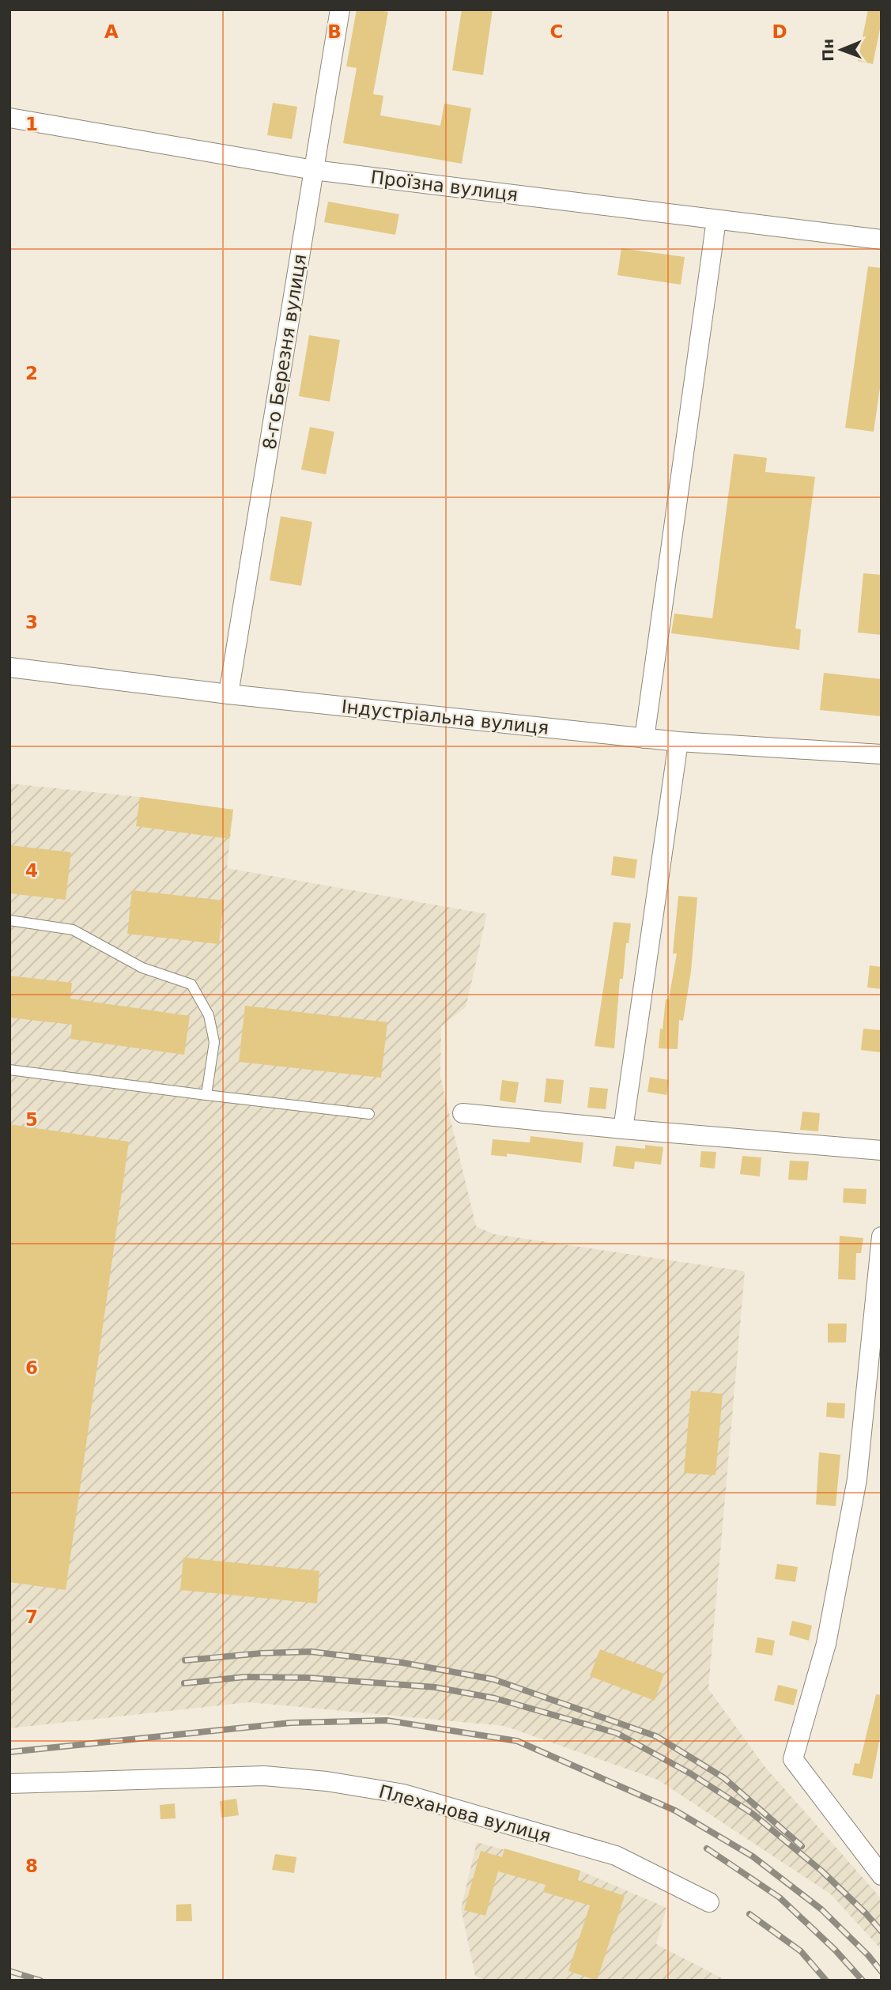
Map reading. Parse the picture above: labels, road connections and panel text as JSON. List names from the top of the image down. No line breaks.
{"streets":{"street":["Проїзна вулиця","8-го Березня вулиця","Індустріальна вулиця","Плеханова вулиця"]},"crossings":[["Проїзна вулиця","8-го Березня вулиця"],["8-го Березня вулиця","Індустріальна вулиця"]],"north":"left","grid":{"columns":["A","B","C","D"],"rows":["1","2","3","4","5","6","7","8"]}}
